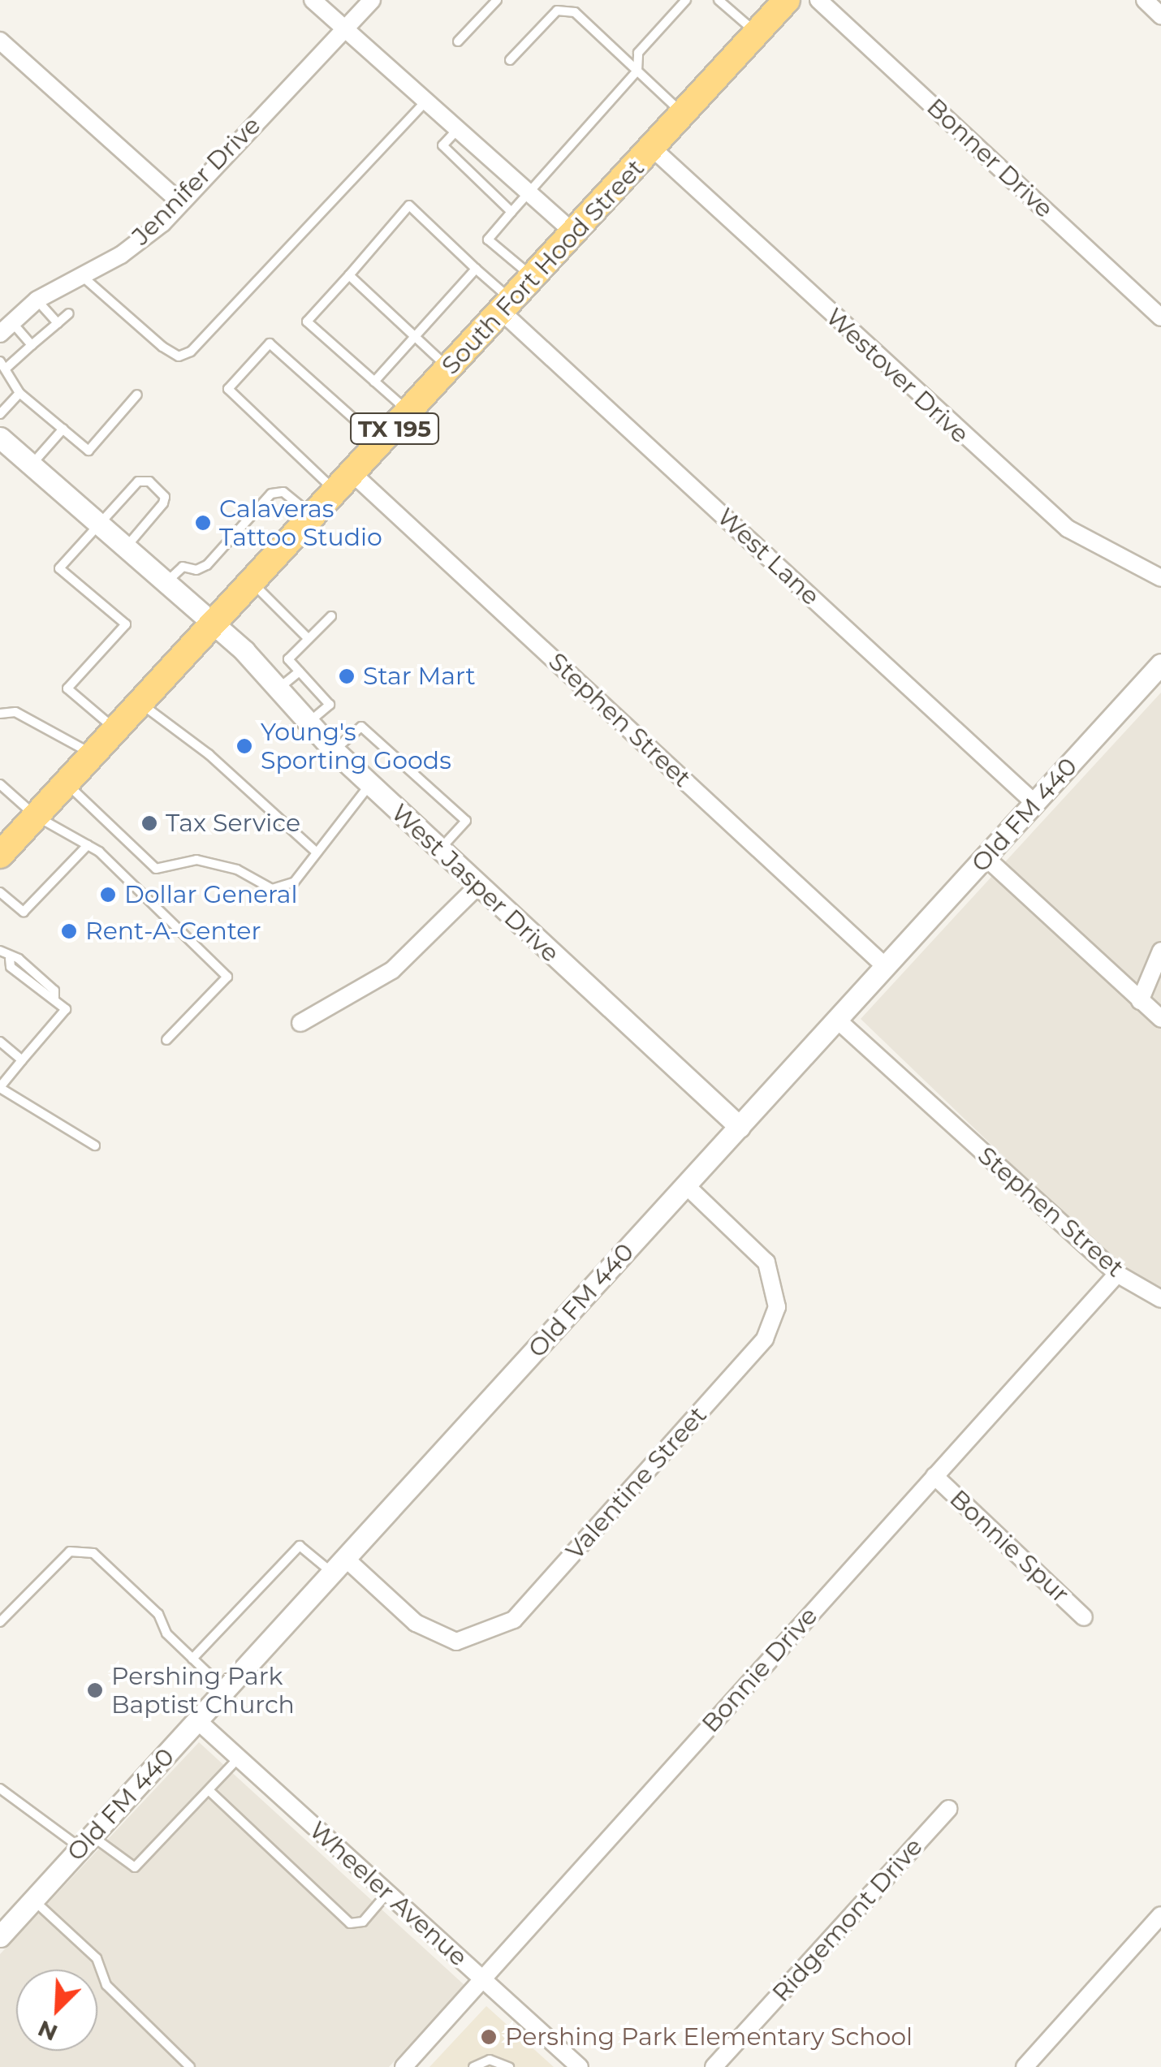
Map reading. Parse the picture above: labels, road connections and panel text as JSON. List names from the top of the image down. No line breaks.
{"streets":{"highway":["South Fort Hood Street","TX 195"],"street":["Bonner Drive","Jennifer Drive","Westover Drive","West Lane","Stephen Street","Old FM 440","West Jasper Drive","Valentine Street","Bonnie Spur","Bonnie Drive","Wheeler Avenue","Ridgemont Drive"]},"crossings":[["South Fort Hood Street","Westover Drive"],["South Fort Hood Street","West Lane"],["South Fort Hood Street","Stephen Street"],["South Fort Hood Street","West Jasper Drive"],["West Lane","Old FM 440"],["Stephen Street","Old FM 440"],["Stephen Street","Bonnie Drive"],["Old FM 440","West Jasper Drive"],["Old FM 440","Valentine Street"],["Old FM 440","Wheeler Avenue"],["Bonnie Spur","Bonnie Drive"],["Bonnie Drive","Wheeler Avenue"]],"places":["Calaveras Tattoo Studio","Star Mart","Young's Sporting Goods","Tax Service","Dollar General","Rent-A-Center","Pershing Park Baptist Church","Pershing Park Elementary School"],"north":"bottom left"}
